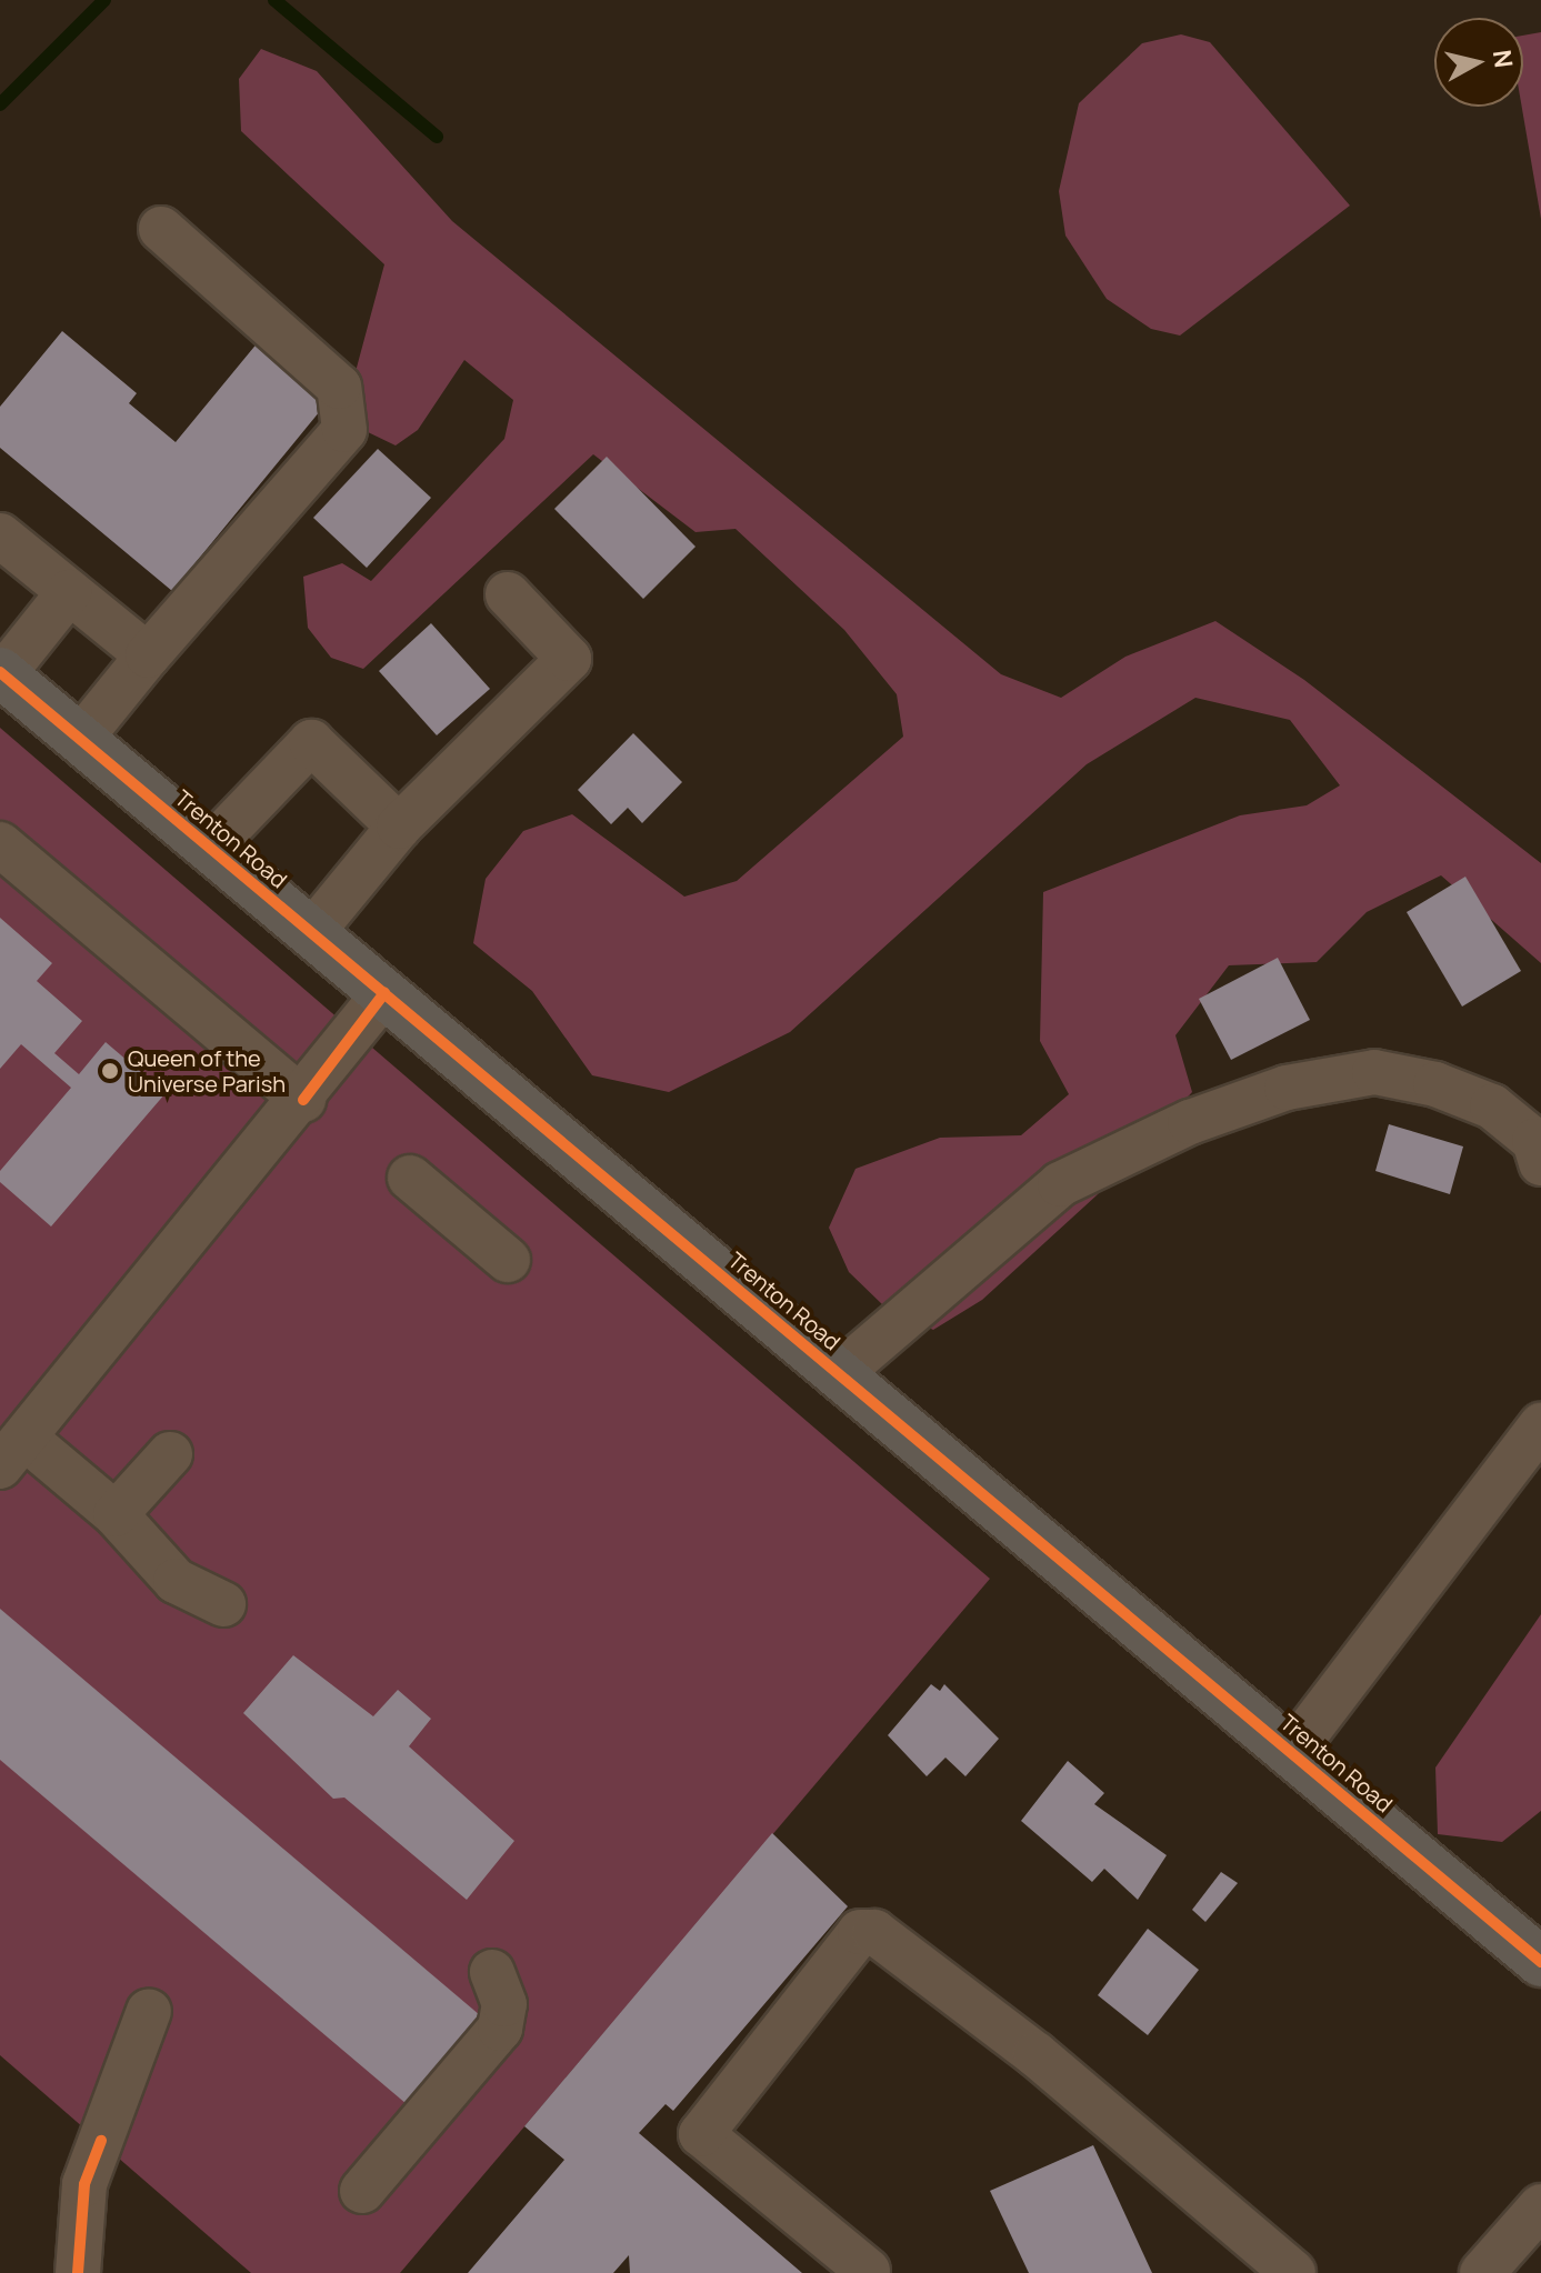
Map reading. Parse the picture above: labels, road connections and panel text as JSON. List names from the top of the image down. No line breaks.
{"streets":{"main road":["Trenton Road"]},"places":["Queen of the Universe Parish"],"north":"right"}
